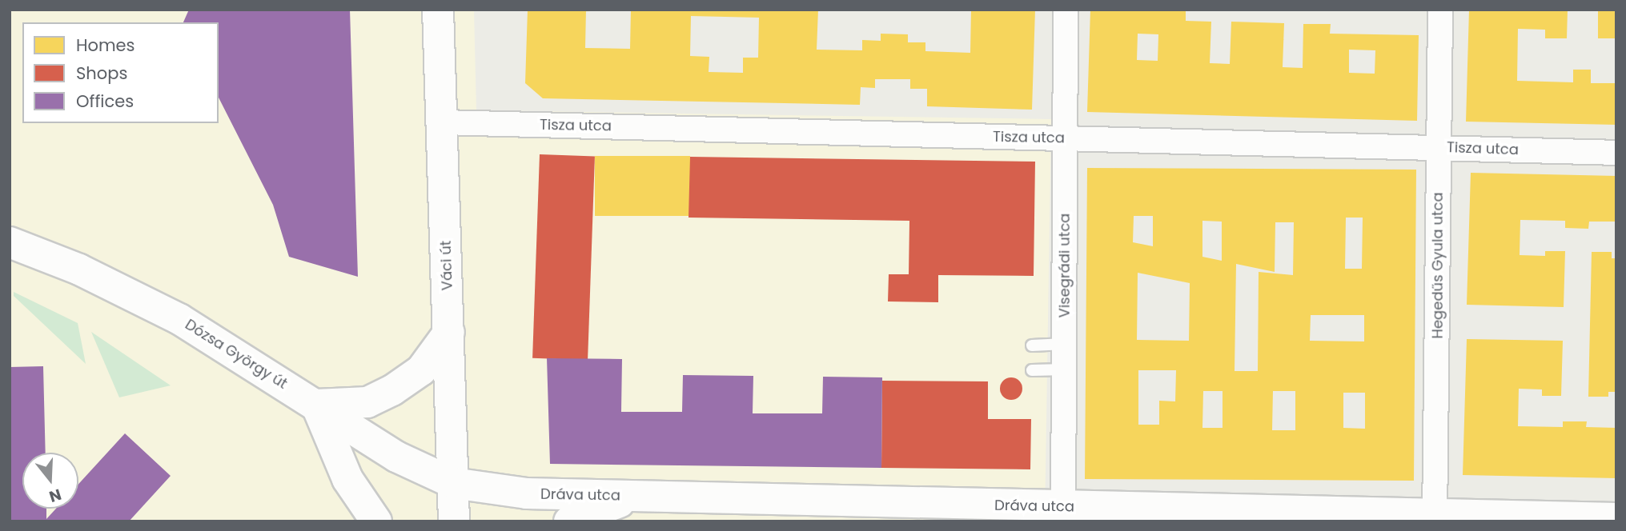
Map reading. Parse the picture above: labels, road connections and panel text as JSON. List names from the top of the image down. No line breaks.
{"streets":{"main road":["Váci út","Dózsa György út","Dráva utca"],"street":["Tisza utca","Visegrádi utca","Hegedűs Gyula utca"]},"crossings":[["Tisza utca","Váci út"],["Tisza utca","Visegrádi utca"],["Tisza utca","Hegedűs Gyula utca"],["Váci út","Dózsa György út"],["Váci út","Dráva utca"],["Visegrádi utca","Dráva utca"],["Hegedűs Gyula utca","Dráva utca"],["Dózsa György út","Dráva utca"]],"legend":["Homes","Shops","Offices"],"north":"bottom"}
